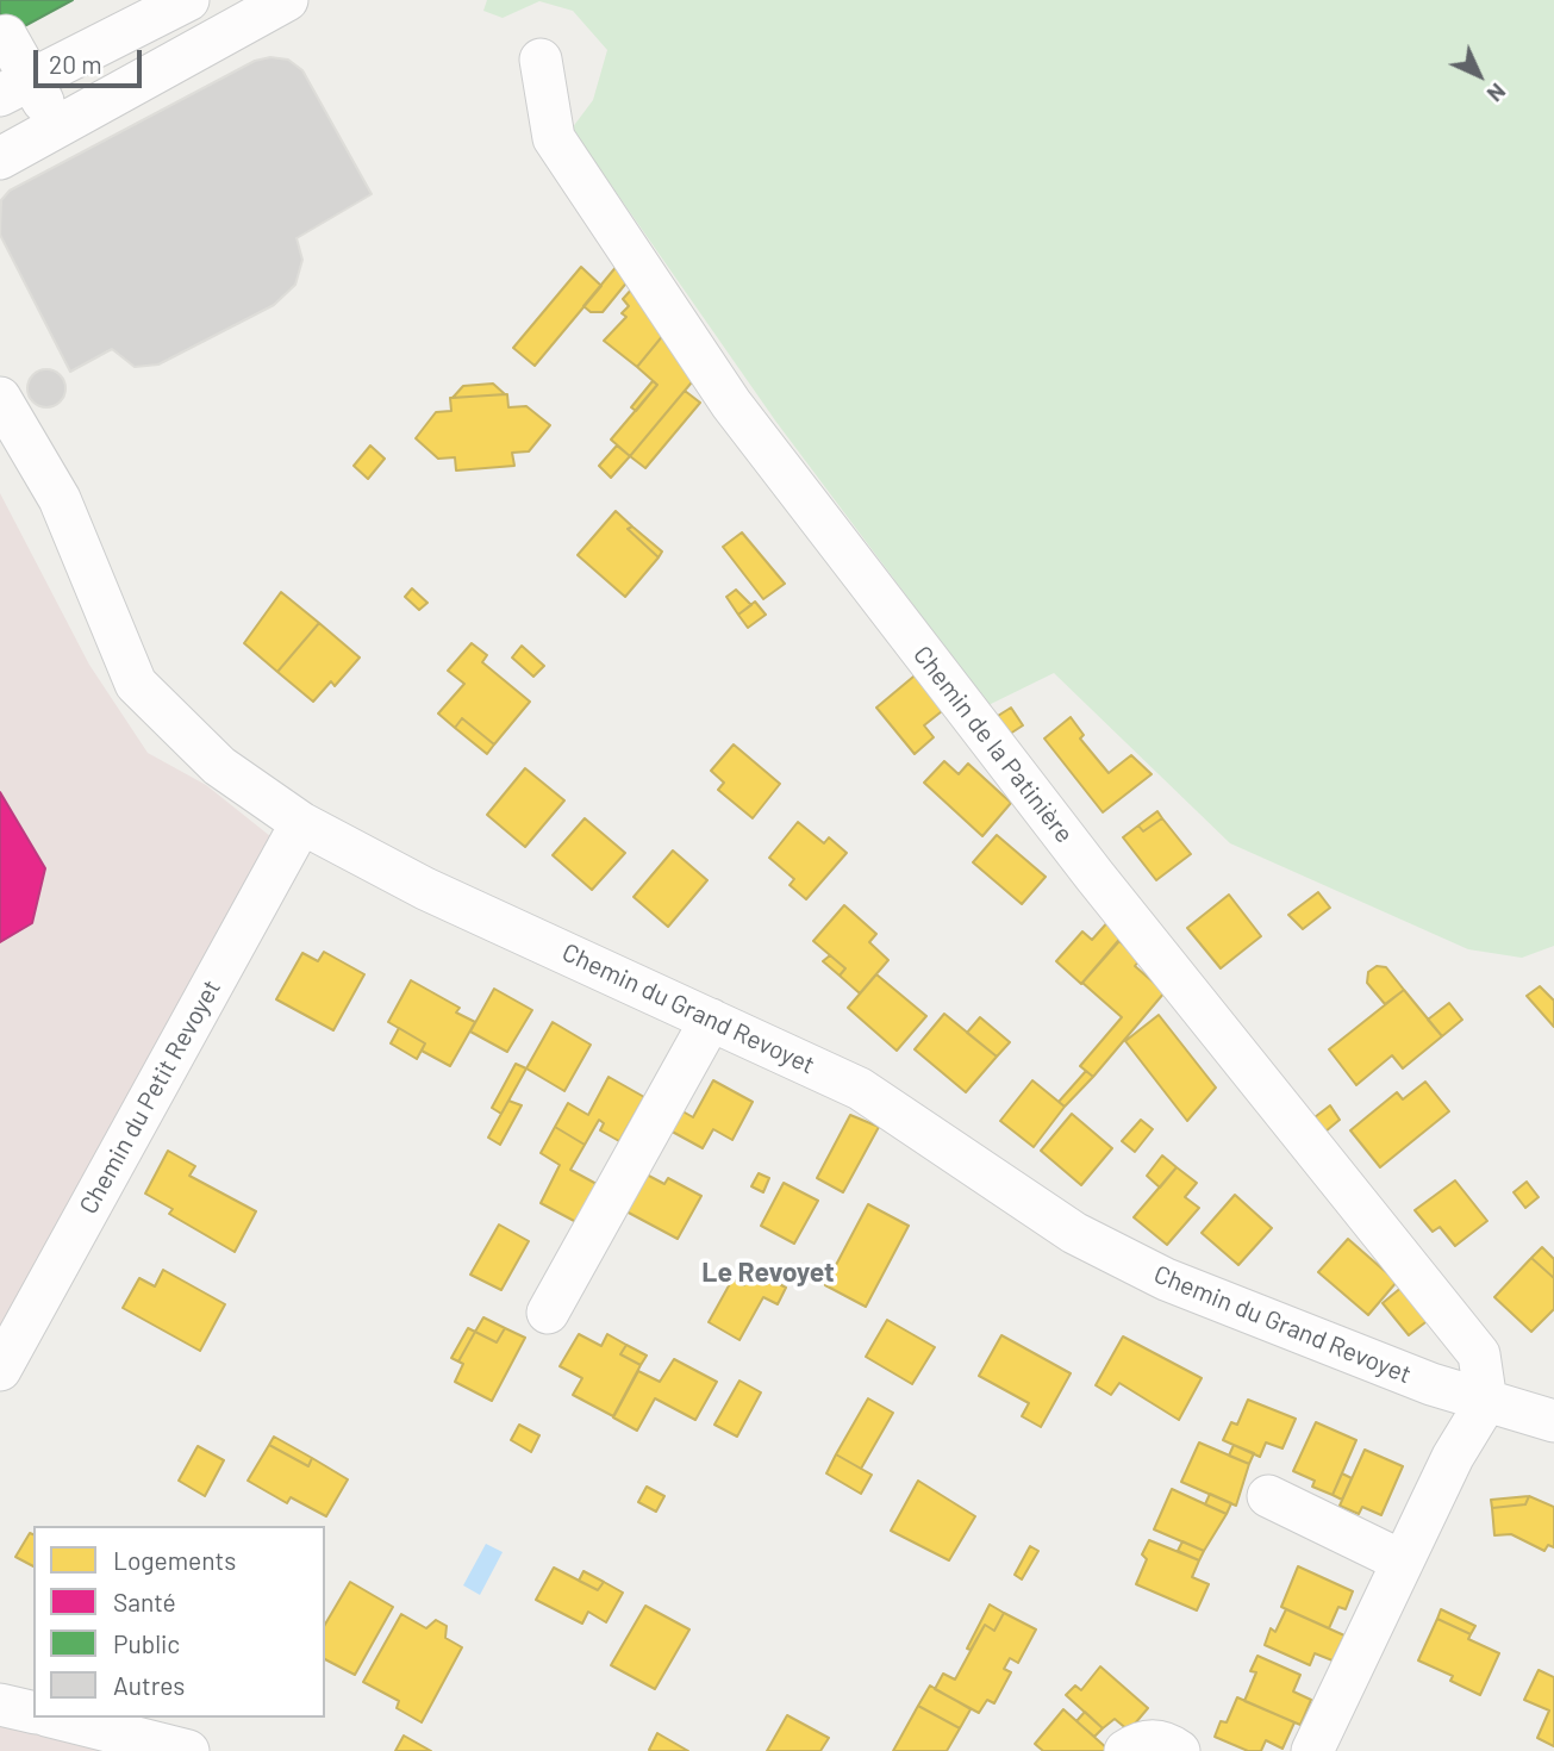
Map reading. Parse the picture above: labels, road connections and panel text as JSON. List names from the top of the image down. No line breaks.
{"streets":{"street":["Chemin de la Patinière","Chemin du Grand Revoyet","Chemin du Petit Revoyet"]},"crossings":[["Chemin de la Patinière","Chemin du Grand Revoyet"],["Chemin du Grand Revoyet","Chemin du Petit Revoyet"]],"districts":["Le Revoyet"],"legend":["Logements","Santé","Public","Autres"],"scale_bar":"20 m","north":"bottom right"}
